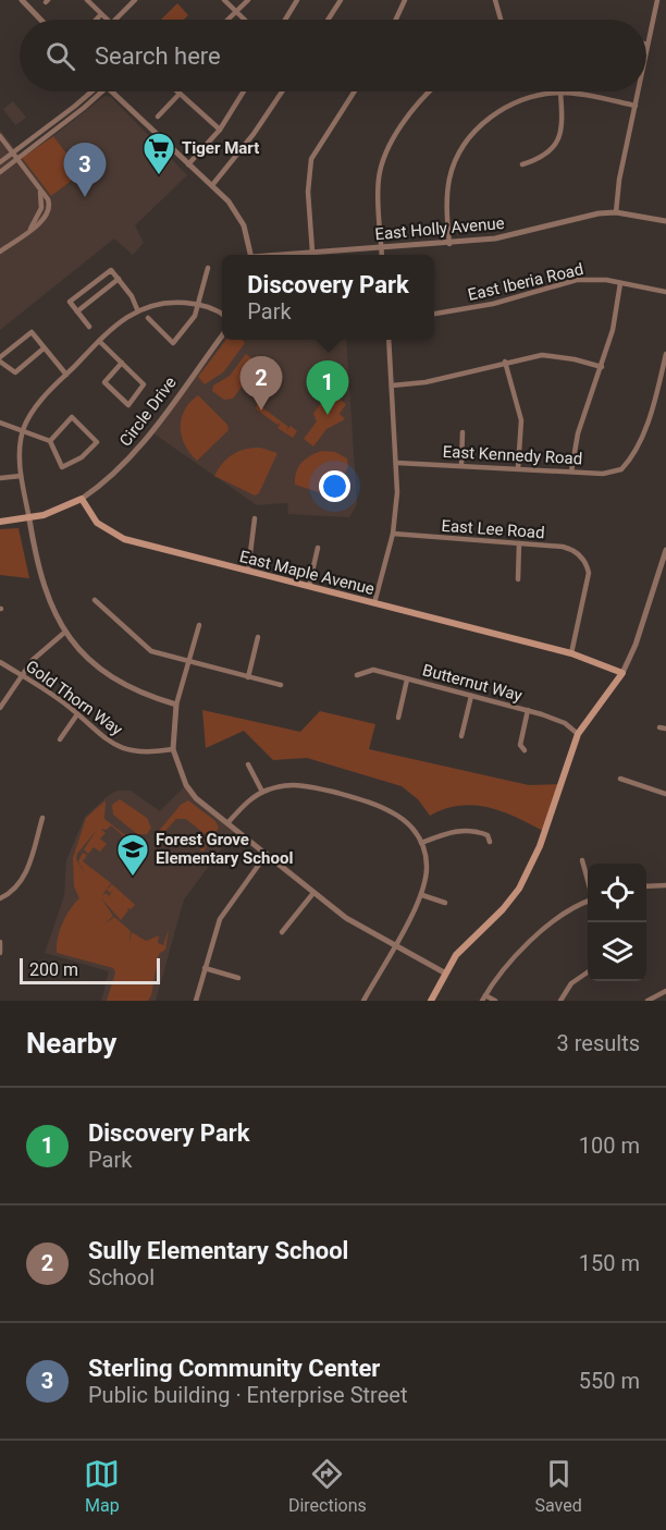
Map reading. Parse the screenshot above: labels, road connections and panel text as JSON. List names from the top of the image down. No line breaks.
{"streets":{"main road":["East Maple Avenue"],"street":["East Holly Avenue","East Iberia Road","Circle Drive","East Kennedy Road","East Lee Road","Butternut Way","Gold Thorn Way"]},"crossings":[["Circle Drive","East Maple Avenue"],["East Lee Road","East Maple Avenue"]],"places":{"supermarket":["Tiger Mart"],"school or university":["Forest Grove Elementary School"]},"scale_bar":"200 m","page":{"search":"Search here","pins":["3","2","1"],"popup":["Discovery Park","Park"],"scale":"200 m","heading":["Nearby","3 results"],"list":[{"mark":"1","name":"Discovery Park","note":"Park","value":"100 m"},{"mark":"2","name":"Sully Elementary School","note":"School","value":"150 m"},{"mark":"3","name":"Sterling Community Center","note":"Public building · Enterprise Street","value":"550 m"}],"nav":["Map","Directions","Saved"]}}
